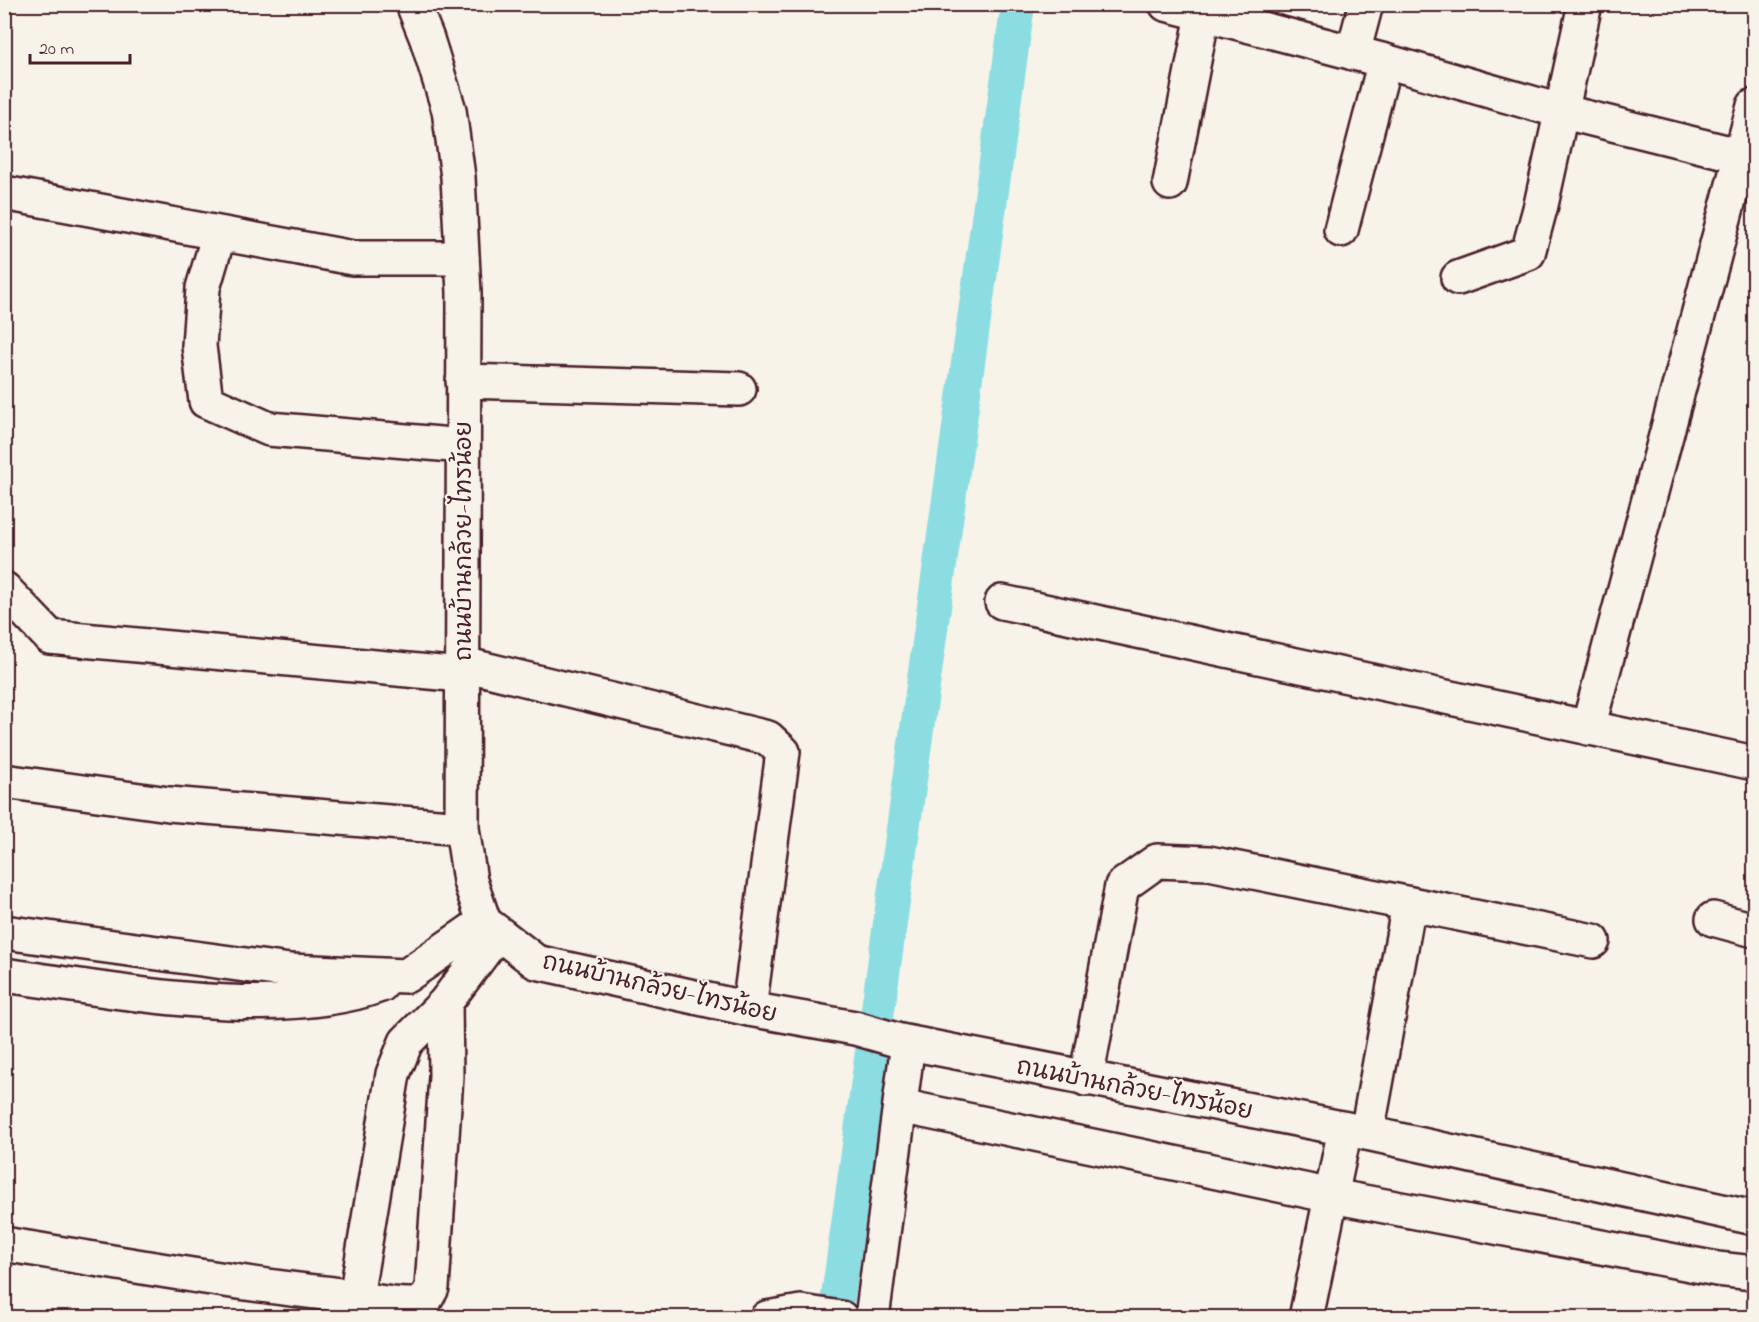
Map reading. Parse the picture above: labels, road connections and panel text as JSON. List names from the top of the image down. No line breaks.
{"streets":{"street":["ถนนบ้านกล้วย-ไทรน้อย"]},"scale_bar":"20 m"}
